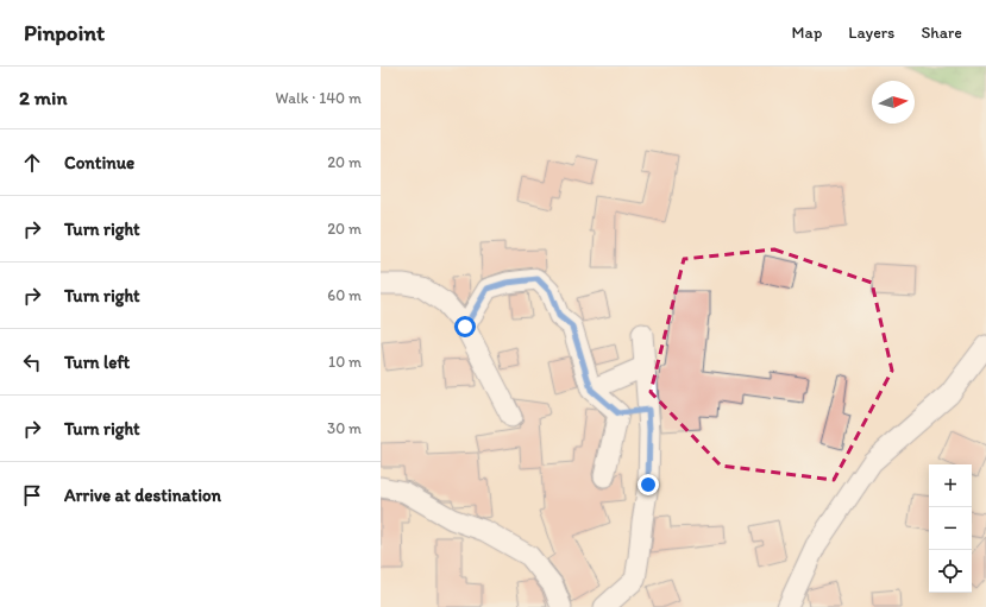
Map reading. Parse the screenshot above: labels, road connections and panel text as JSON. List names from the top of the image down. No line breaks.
{"north":"right","page":{"header":"Pinpoint","nav":["Map","Layers","Share"],"heading":["2 min","Walk · 140 m"],"list":[["Continue","20 m"],["Turn right","20 m"],["Turn right","60 m"],["Turn left","10 m"],["Turn right","30 m"],"Arrive at destination"],"map_buttons":["+","−"]}}
